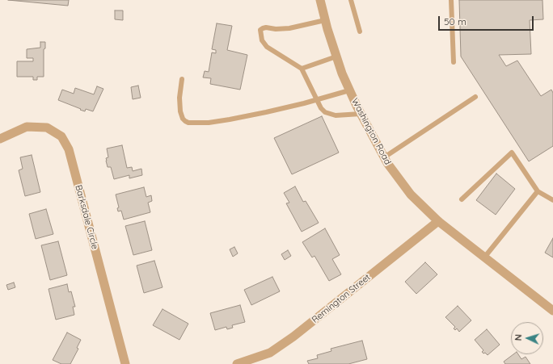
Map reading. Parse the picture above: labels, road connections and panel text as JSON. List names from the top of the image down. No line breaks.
{"streets":{"street":["Washington Road","Barksdale Circle","Remington Street"]},"crossings":[["Washington Road","Remington Street"]],"scale_bar":"50 m","north":"left"}
